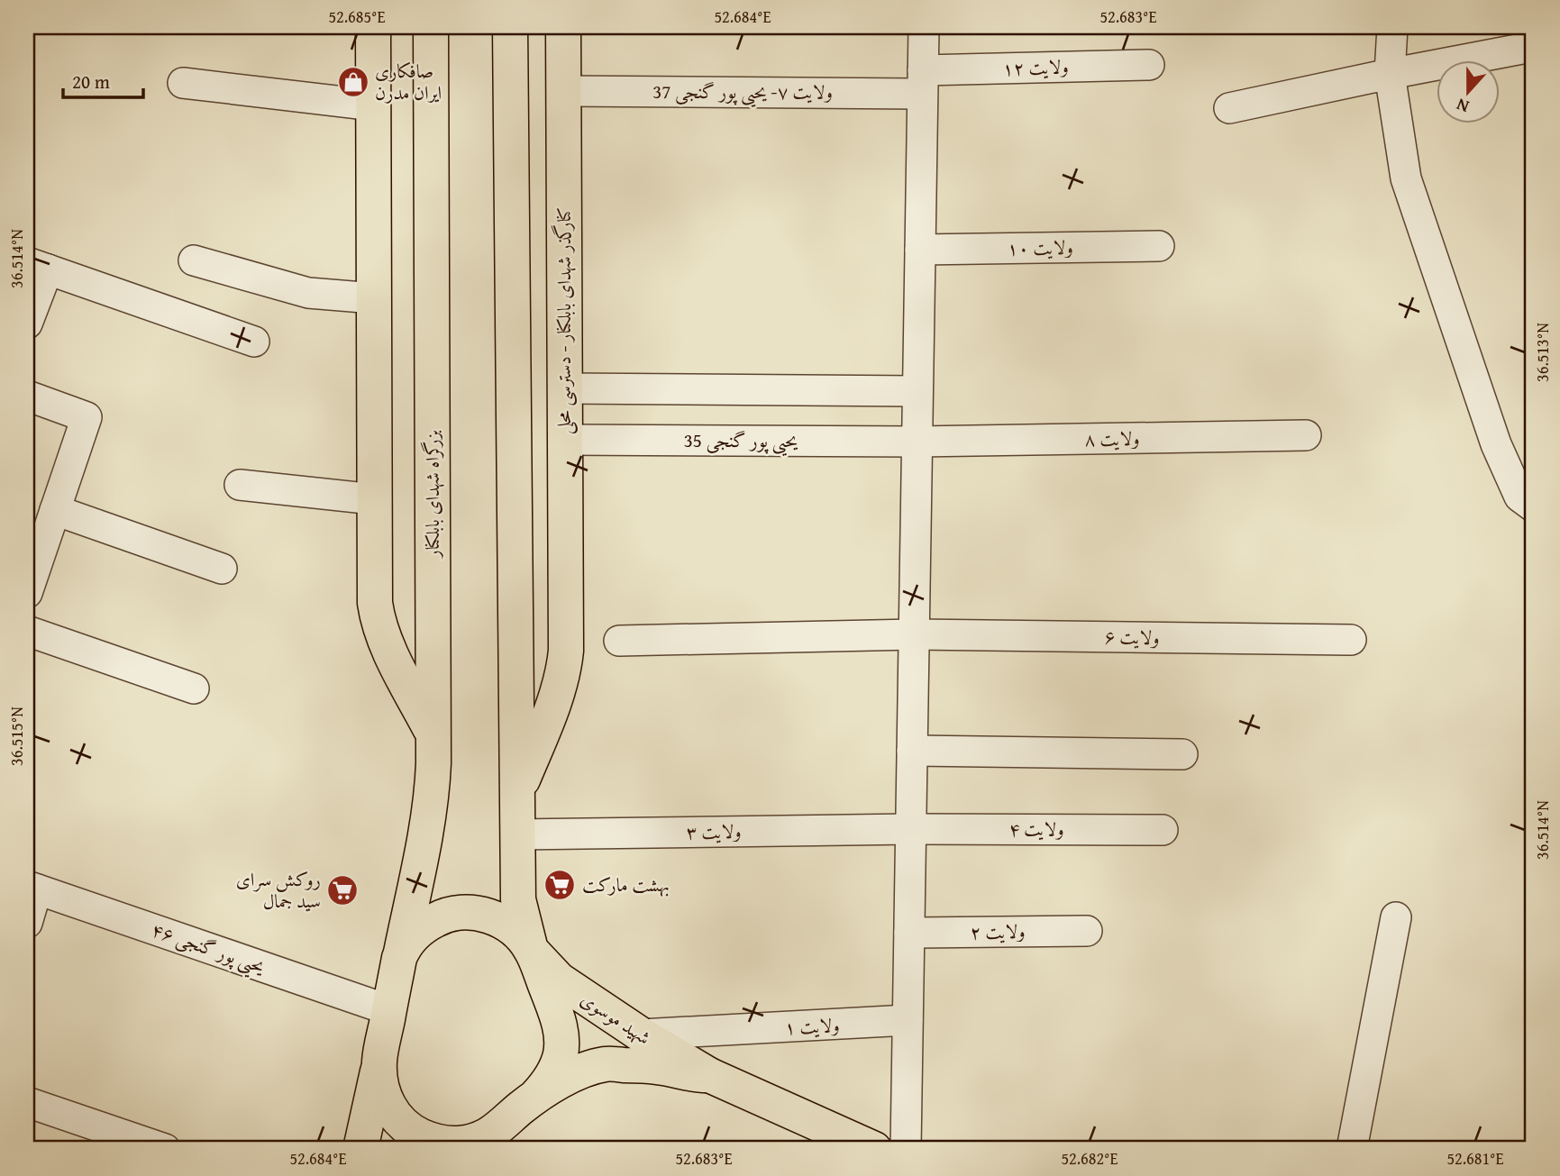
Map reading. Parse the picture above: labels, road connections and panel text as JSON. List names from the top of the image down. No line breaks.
{"streets":{"main road":["کنارگذر شهدای بابلکنار - دسترسی محلی","بزرگراه شهدای بابلکنار","شهید موسوی"],"street":["ولایت ۱۲","ولایت ۷- یحیی پور گنجی 37","ولایت ۱۰","ولایت ۸","یحیی پور گنجی 35","ولایت ۶","ولایت ۴","ولایت ۳","ولایت ۲","یحیی پور گنجی ۴۶","ولایت ۱"]},"crossings":[["ولایت ۱۲","ولایت ۷- یحیی پور گنجی 37"],["ولایت ۷- یحیی پور گنجی 37","کنارگذر شهدای بابلکنار - دسترسی محلی"],["کنارگذر شهدای بابلکنار - دسترسی محلی","یحیی پور گنجی 35"],["ولایت ۸","یحیی پور گنجی 35"],["بزرگراه شهدای بابلکنار","یحیی پور گنجی ۴۶"],["بزرگراه شهدای بابلکنار","شهید موسوی"],["ولایت ۴","ولایت ۳"],["یحیی پور گنجی ۴۶","شهید موسوی"],["شهید موسوی","ولایت ۱"]],"places":{"shop":["صافکاری ایران مدرن"],"supermarket":["بهشت مارکت","روکش سرای سید جمال"]},"scale_bar":"20 m","north":"bottom","coordinates":["52.685°E","52.684°E","52.683°E","36.514°N","36.513°N","36.515°N","52.682°E","52.681°E"]}
